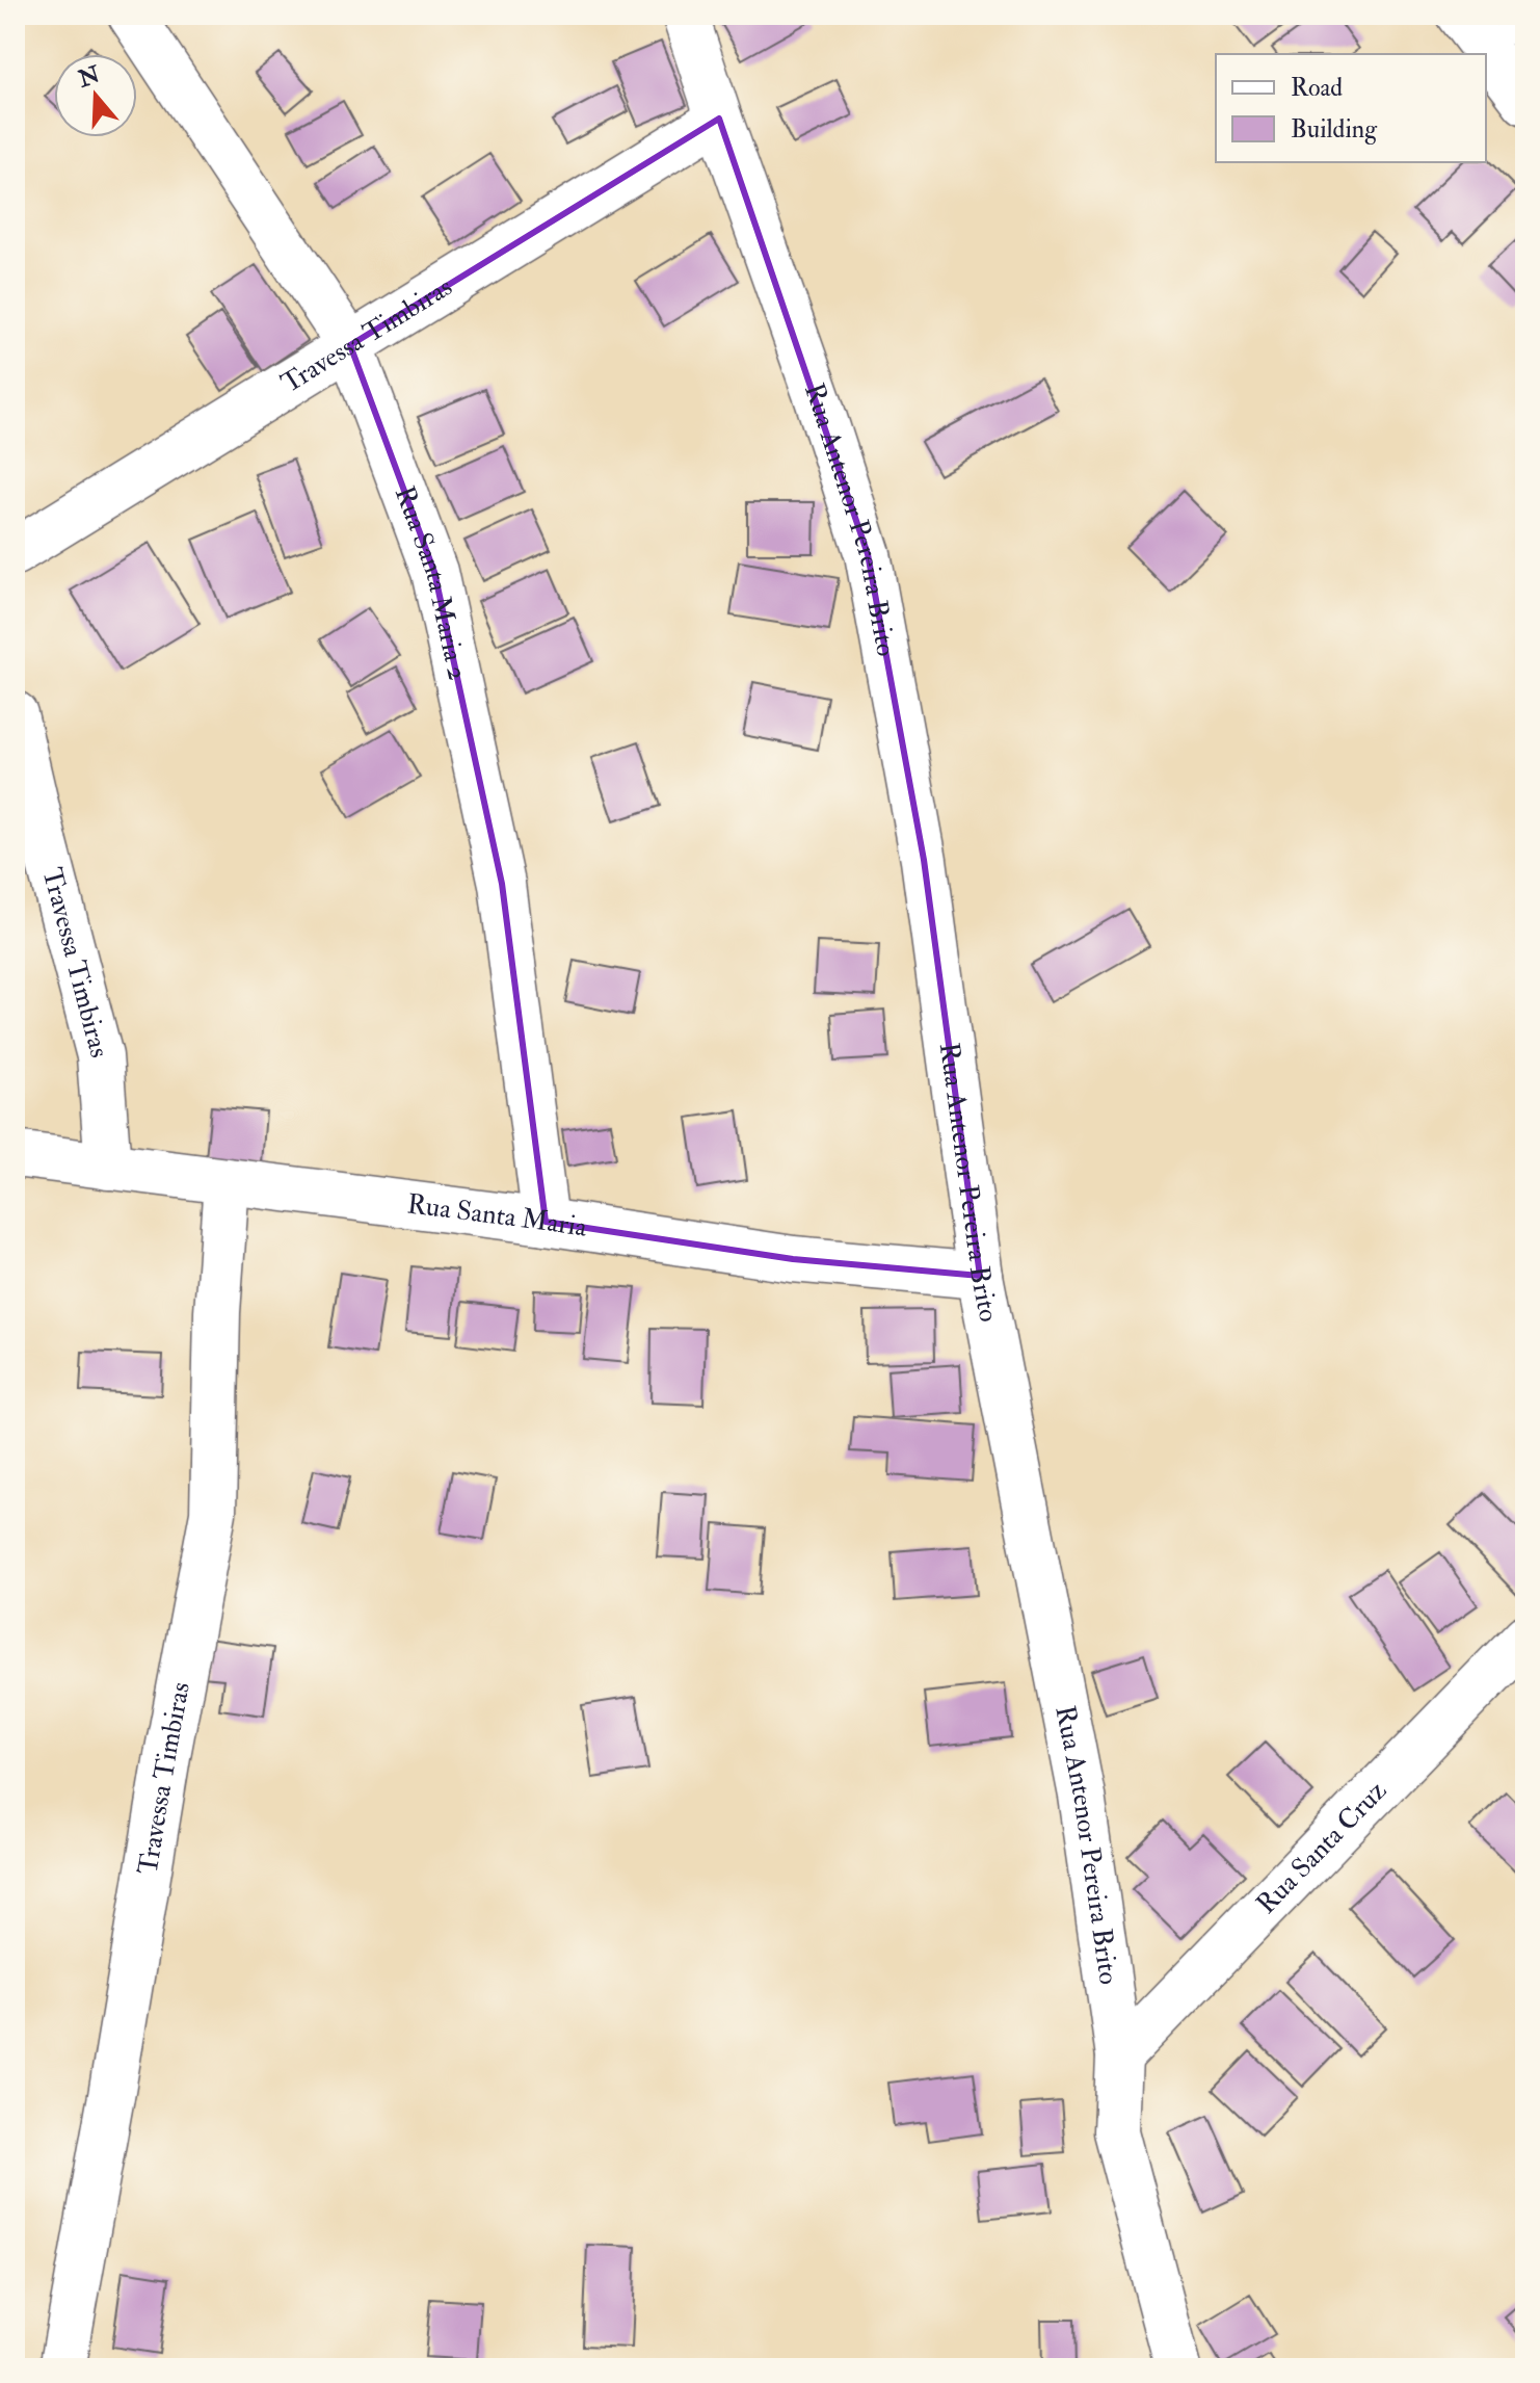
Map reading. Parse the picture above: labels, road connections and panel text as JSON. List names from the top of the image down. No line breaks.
{"streets":{"street":["Travessa Timbiras","Rua Antenor Pereira Brito","Rua Santa Maria 2","Rua Santa Maria","Rua Santa Cruz"]},"crossings":[["Travessa Timbiras","Rua Antenor Pereira Brito"],["Travessa Timbiras","Rua Santa Maria 2"],["Travessa Timbiras","Rua Santa Maria"],["Rua Antenor Pereira Brito","Rua Santa Maria"],["Rua Antenor Pereira Brito","Rua Santa Cruz"],["Rua Santa Maria 2","Rua Santa Maria"]],"legend":["Road","Building"],"north":"top"}
